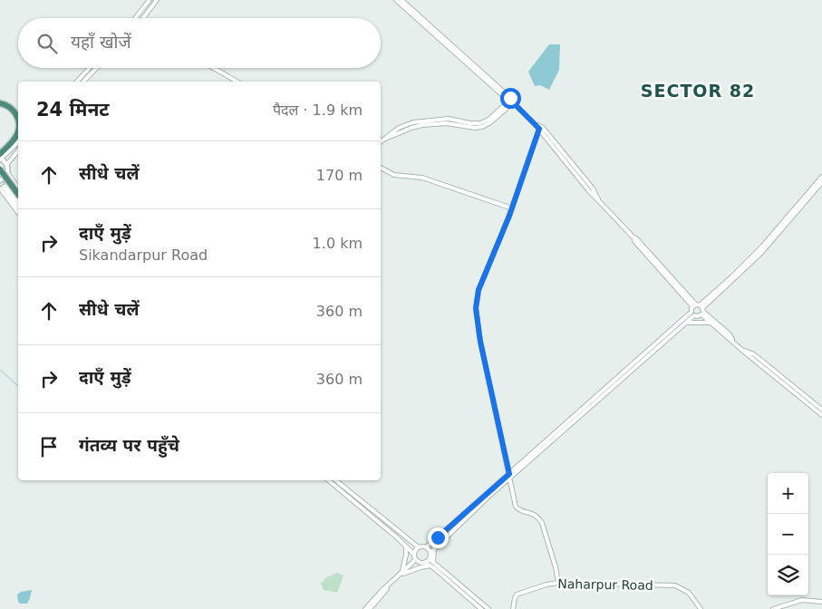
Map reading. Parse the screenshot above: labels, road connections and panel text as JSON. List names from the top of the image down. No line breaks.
{"streets":{"street":["Naharpur Road"]},"districts":["SECTOR 82"],"page":{"search":"यहाँ खोजें","heading":["24 मिनट","पैदल · 1.9 km"],"list":[["सीधे चलें","170 m"],["दाएँ मुड़ें","Sikandarpur Road","1.0 km"],["सीधे चलें","360 m"],["दाएँ मुड़ें","360 m"],"गंतव्य पर पहुँचे"],"map_buttons":["+","−"]}}
